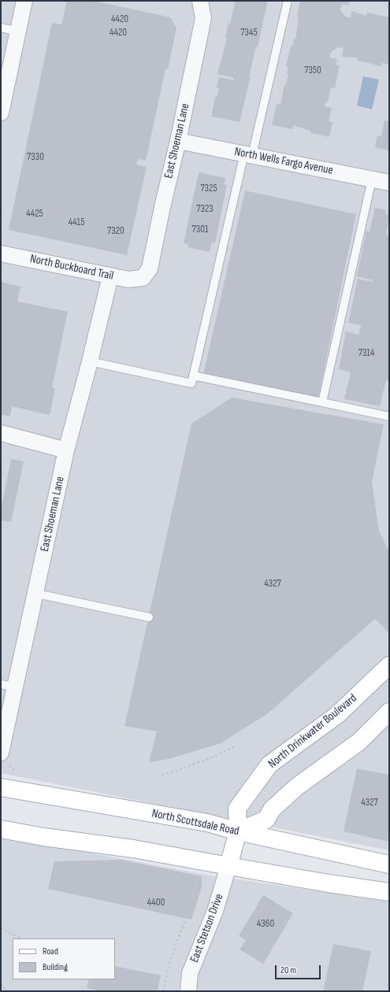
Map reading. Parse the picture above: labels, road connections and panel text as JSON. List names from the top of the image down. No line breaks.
{"streets":{"main road":["North Drinkwater Boulevard","North Scottsdale Road"],"street":["East Shoeman Lane","North Wells Fargo Avenue","North Buckboard Trail","East Stetson Drive"]},"crossings":[["East Shoeman Lane","North Wells Fargo Avenue"],["East Shoeman Lane","North Buckboard Trail"],["North Drinkwater Boulevard","North Scottsdale Road"],["North Drinkwater Boulevard","East Stetson Drive"]],"house_numbers":["4420","4420","7345","7350","7330","7325","7323","4425","4415","7301","7320","7314","4327","4327","4400","4360"],"legend":["Road","Building"],"scale_bar":"20 m"}
